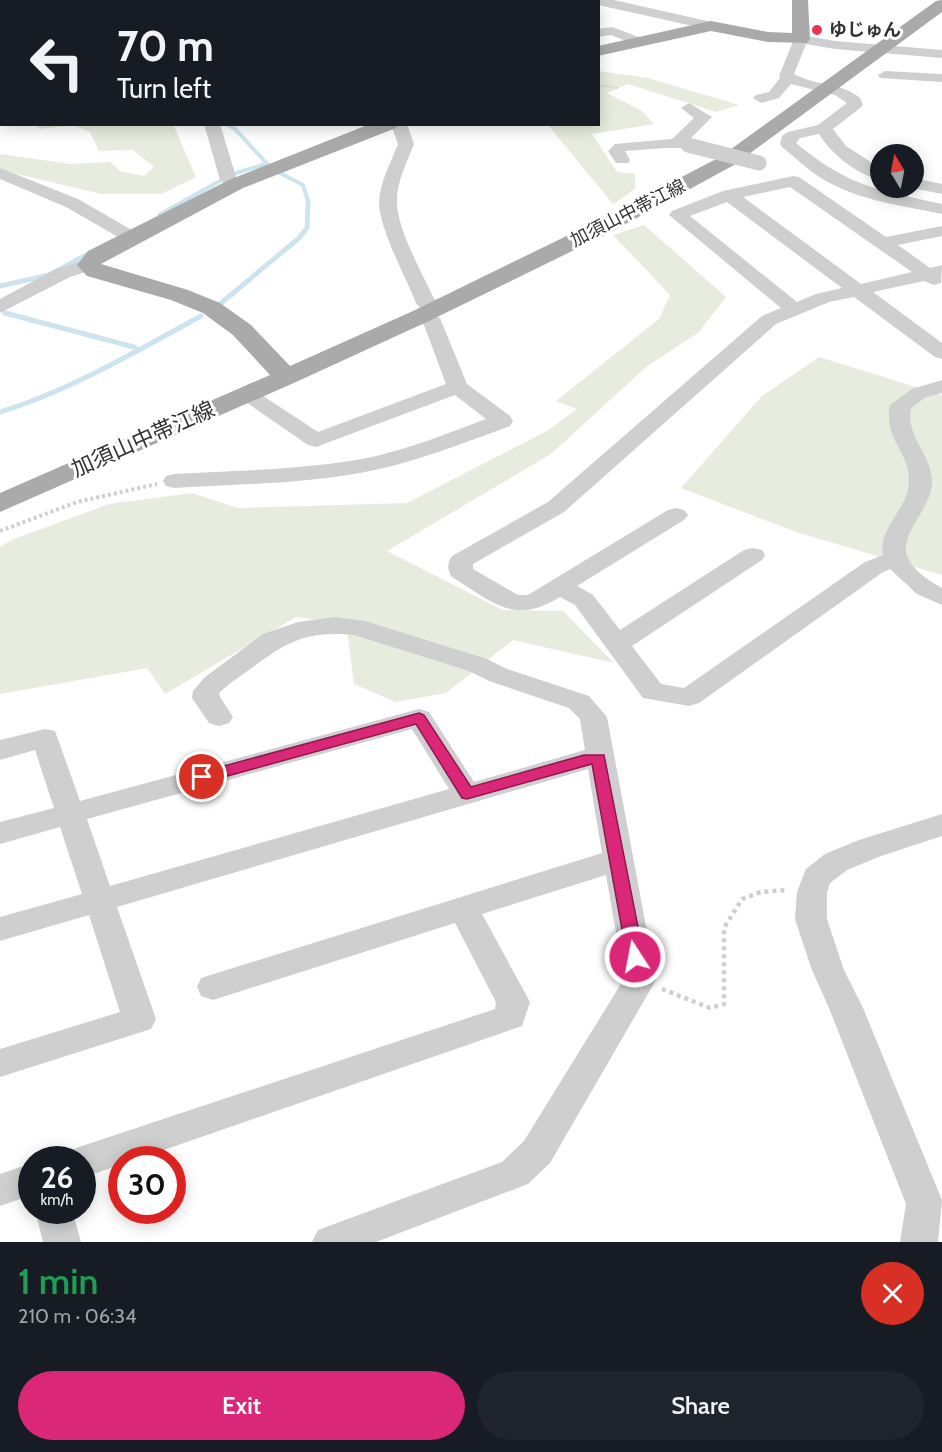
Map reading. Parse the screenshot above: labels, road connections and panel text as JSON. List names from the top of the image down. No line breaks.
{"streets":{"main road":["加須山中帯江線"]},"places":["ゆじゅん"],"north":"top","page":{"turn":["70 m","Turn left"],"speed":"26 km/h","limit":"30","heading":["1 min","210 m · 06:34"],"buttons":["Exit","Share"]}}
